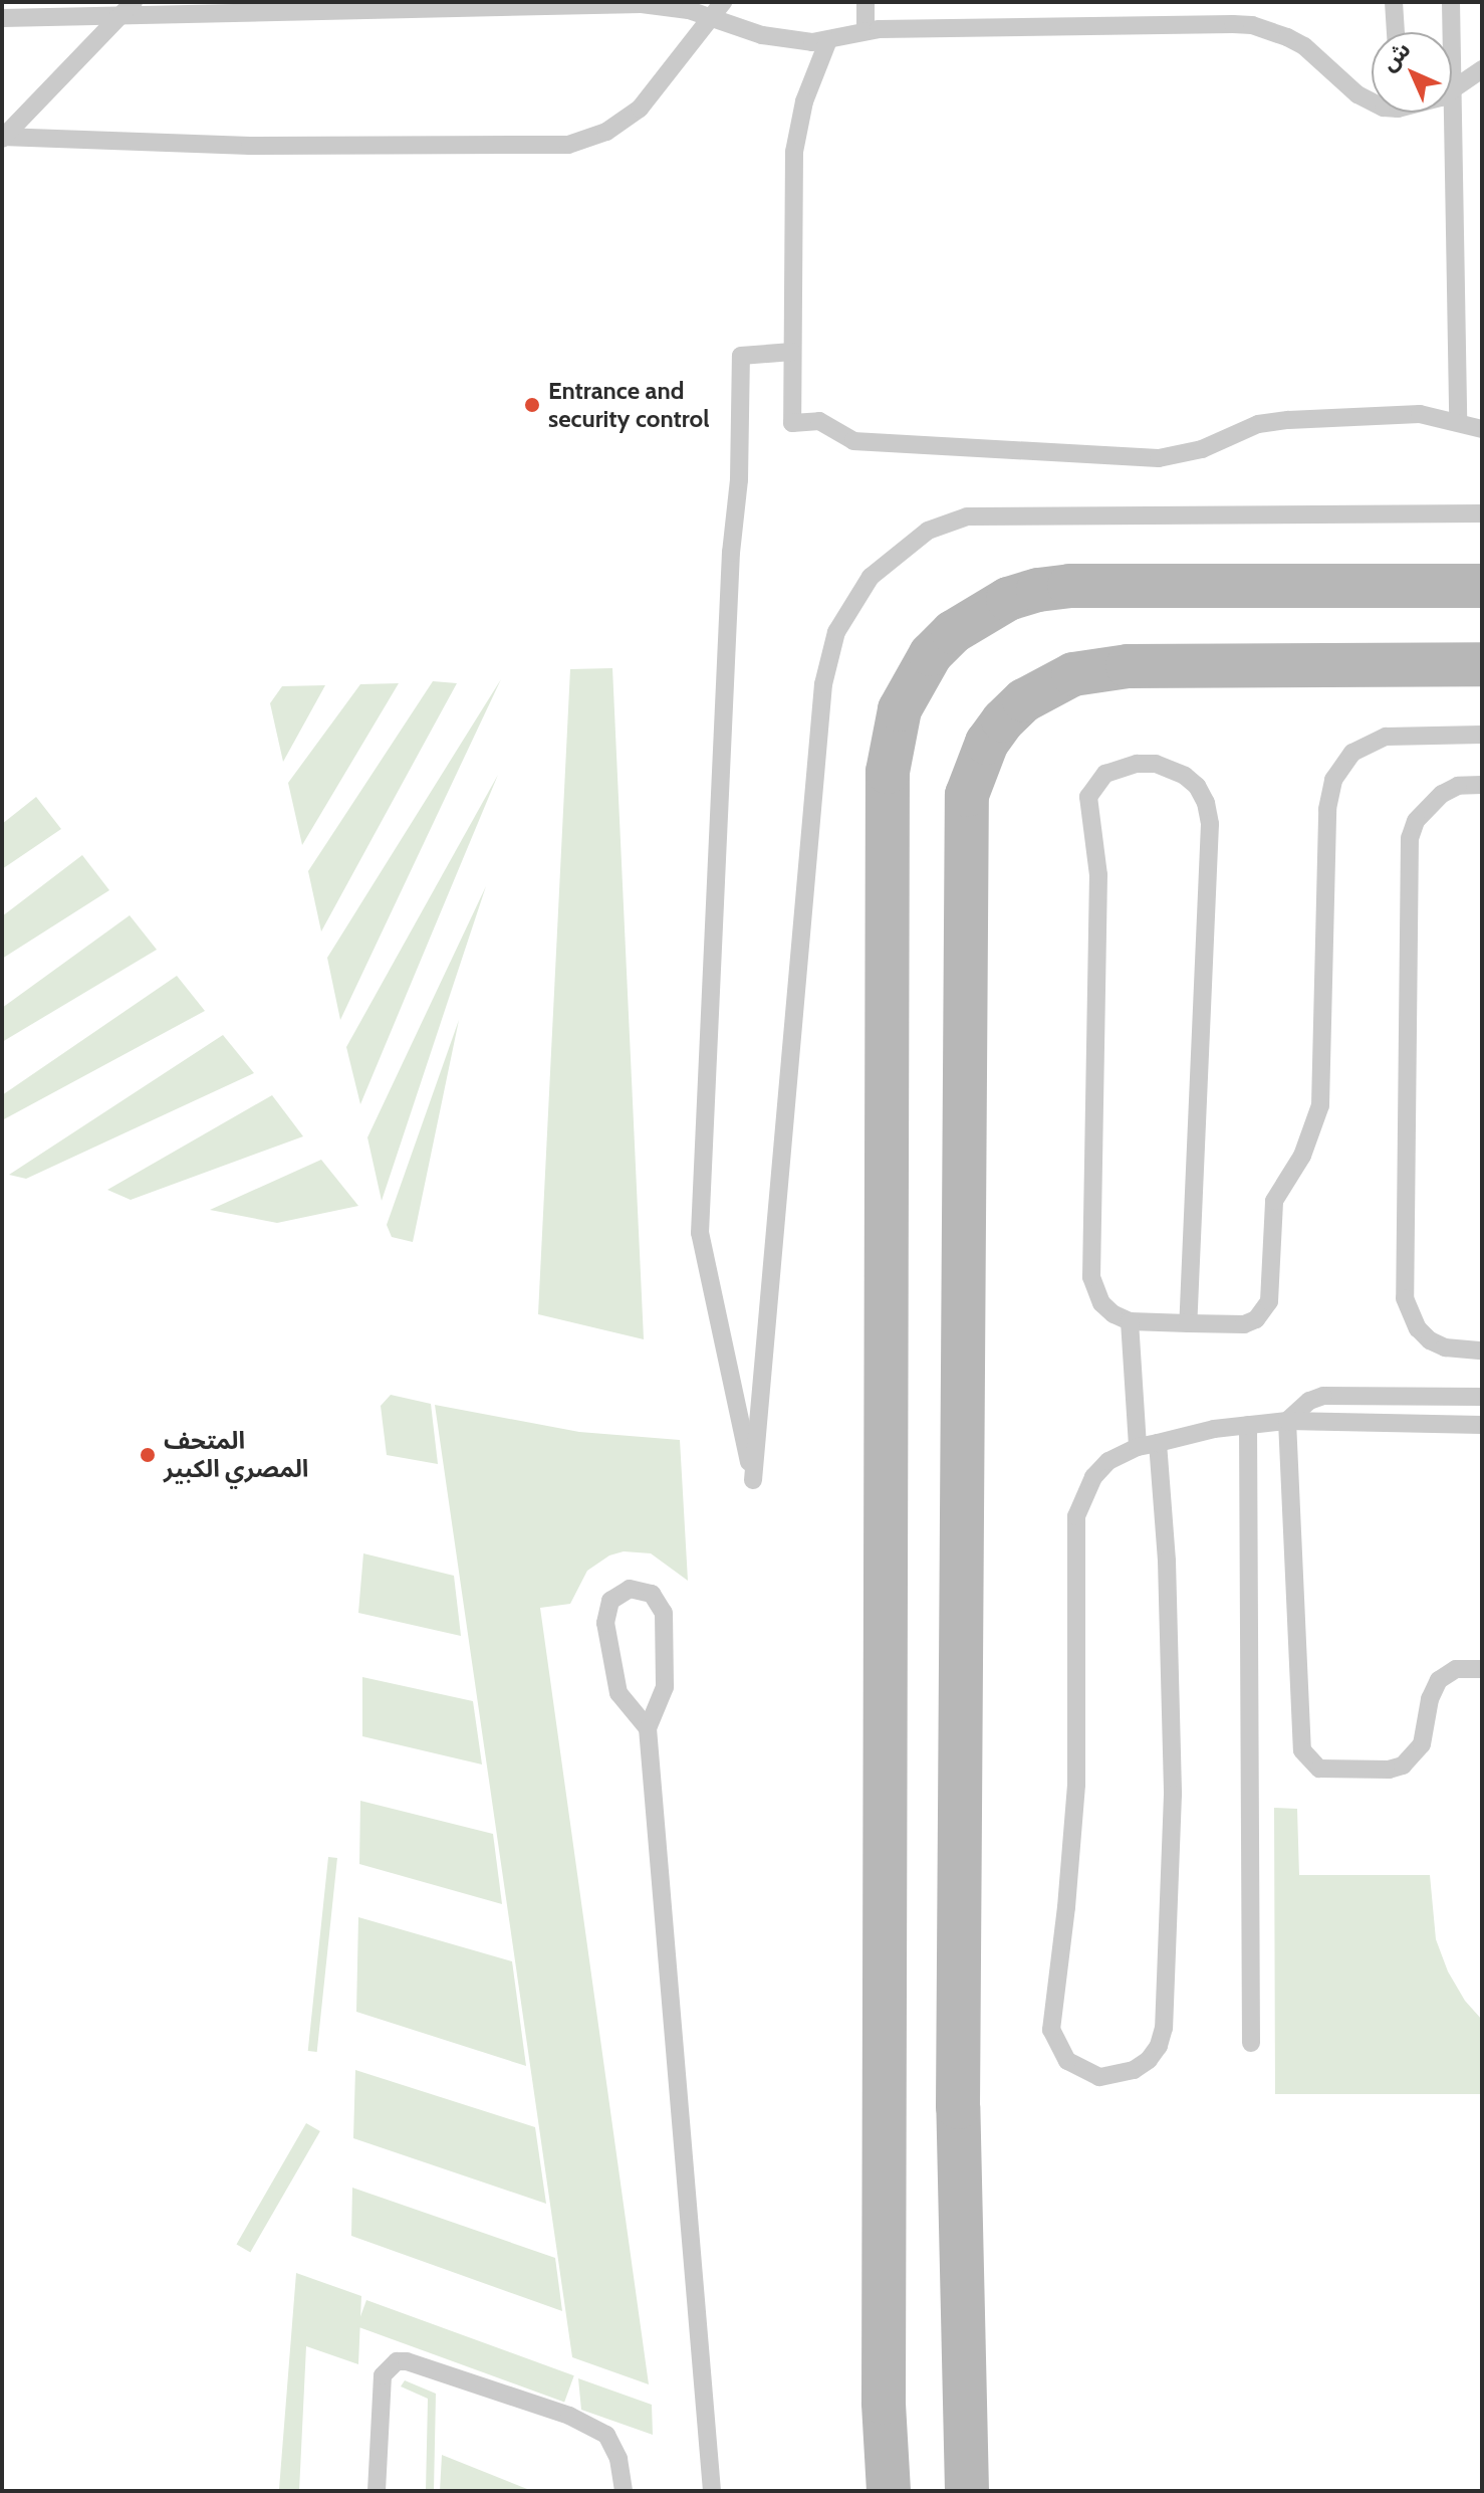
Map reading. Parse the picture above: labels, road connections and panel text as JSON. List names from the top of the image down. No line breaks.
{"places":["Entrance and security control","المتحف المصري الكبير"],"north":"top left"}
